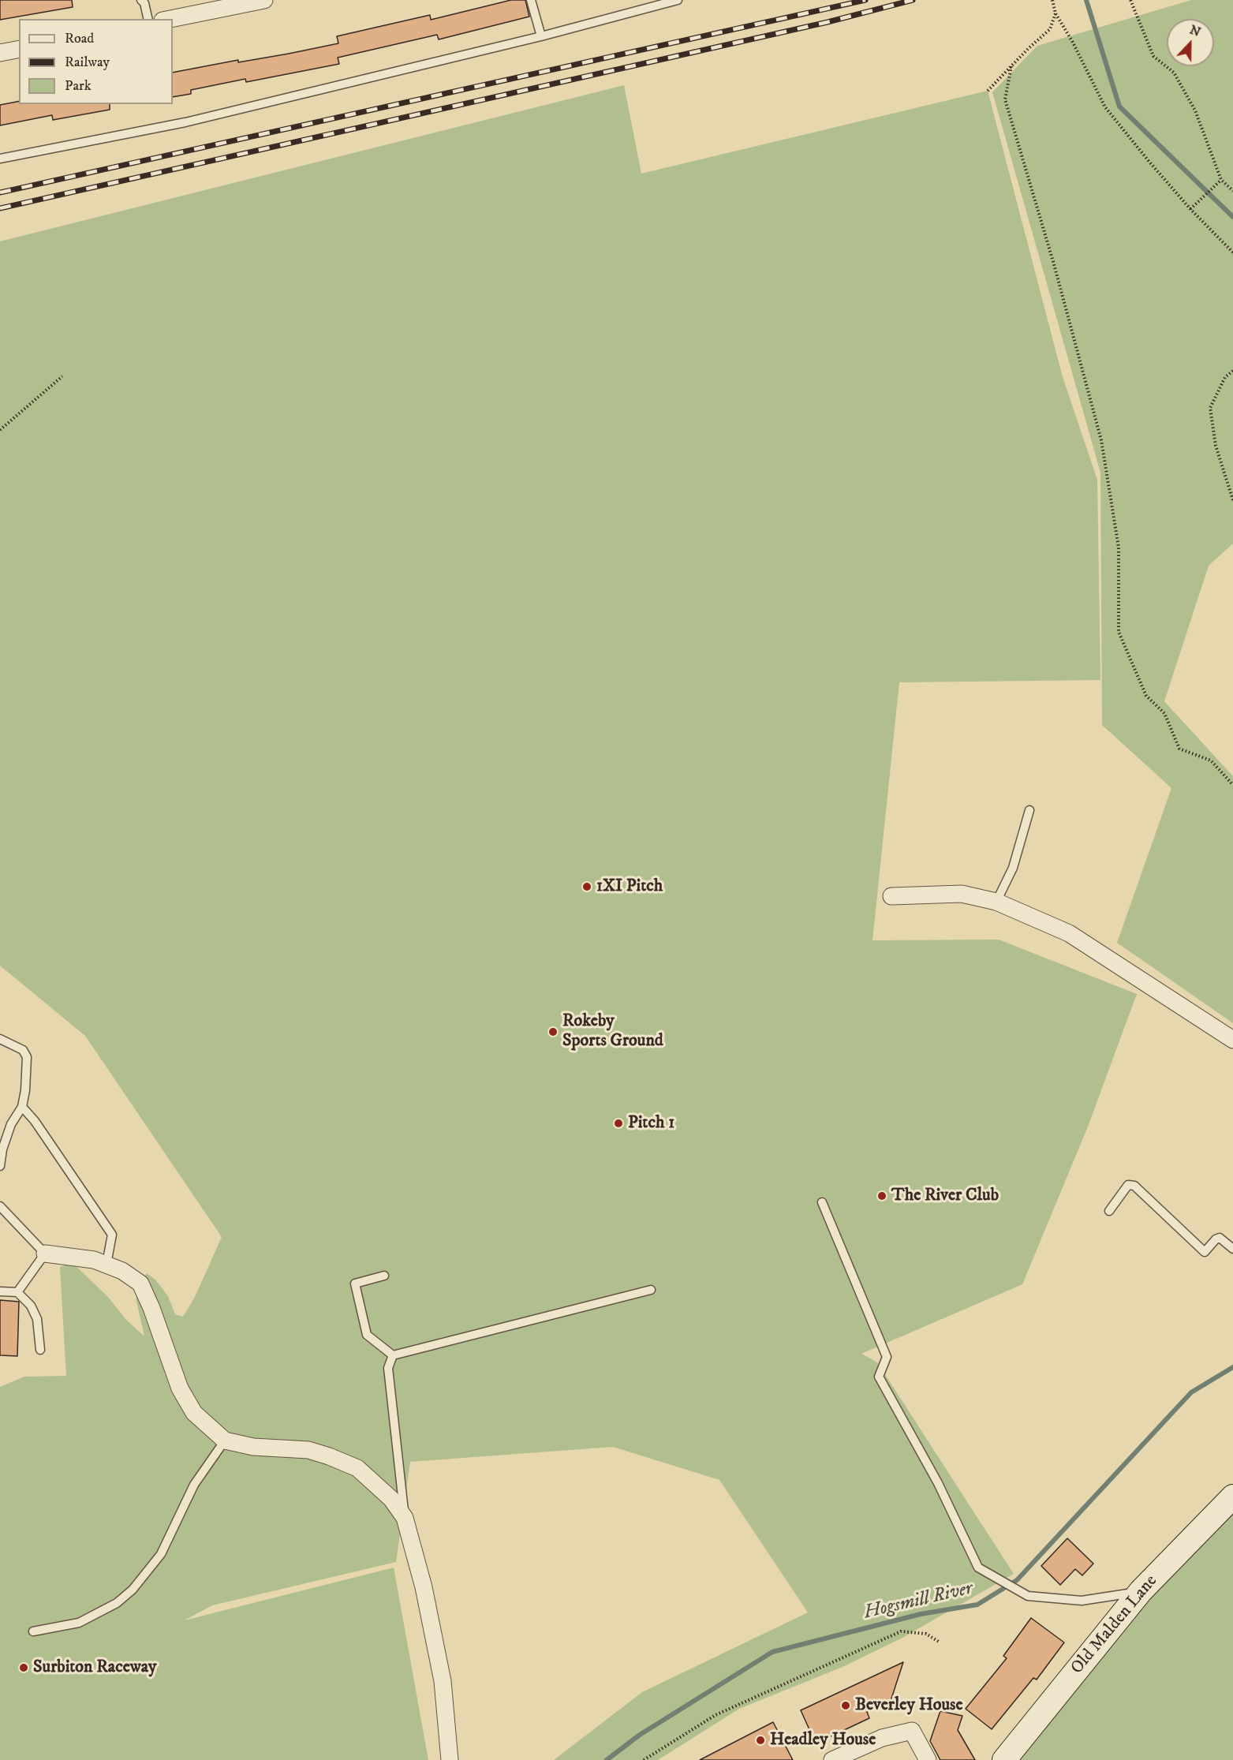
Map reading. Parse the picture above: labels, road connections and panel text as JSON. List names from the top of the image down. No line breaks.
{"streets":{"main road":["Old Malden Lane"]},"water":["Hogsmill River"],"places":["1XI Pitch","Rokeby Sports Ground","Pitch 1","The River Club","Surbiton Raceway","Beverley House","Headley House"],"legend":["Road","Railway","Park"],"north":"top"}
